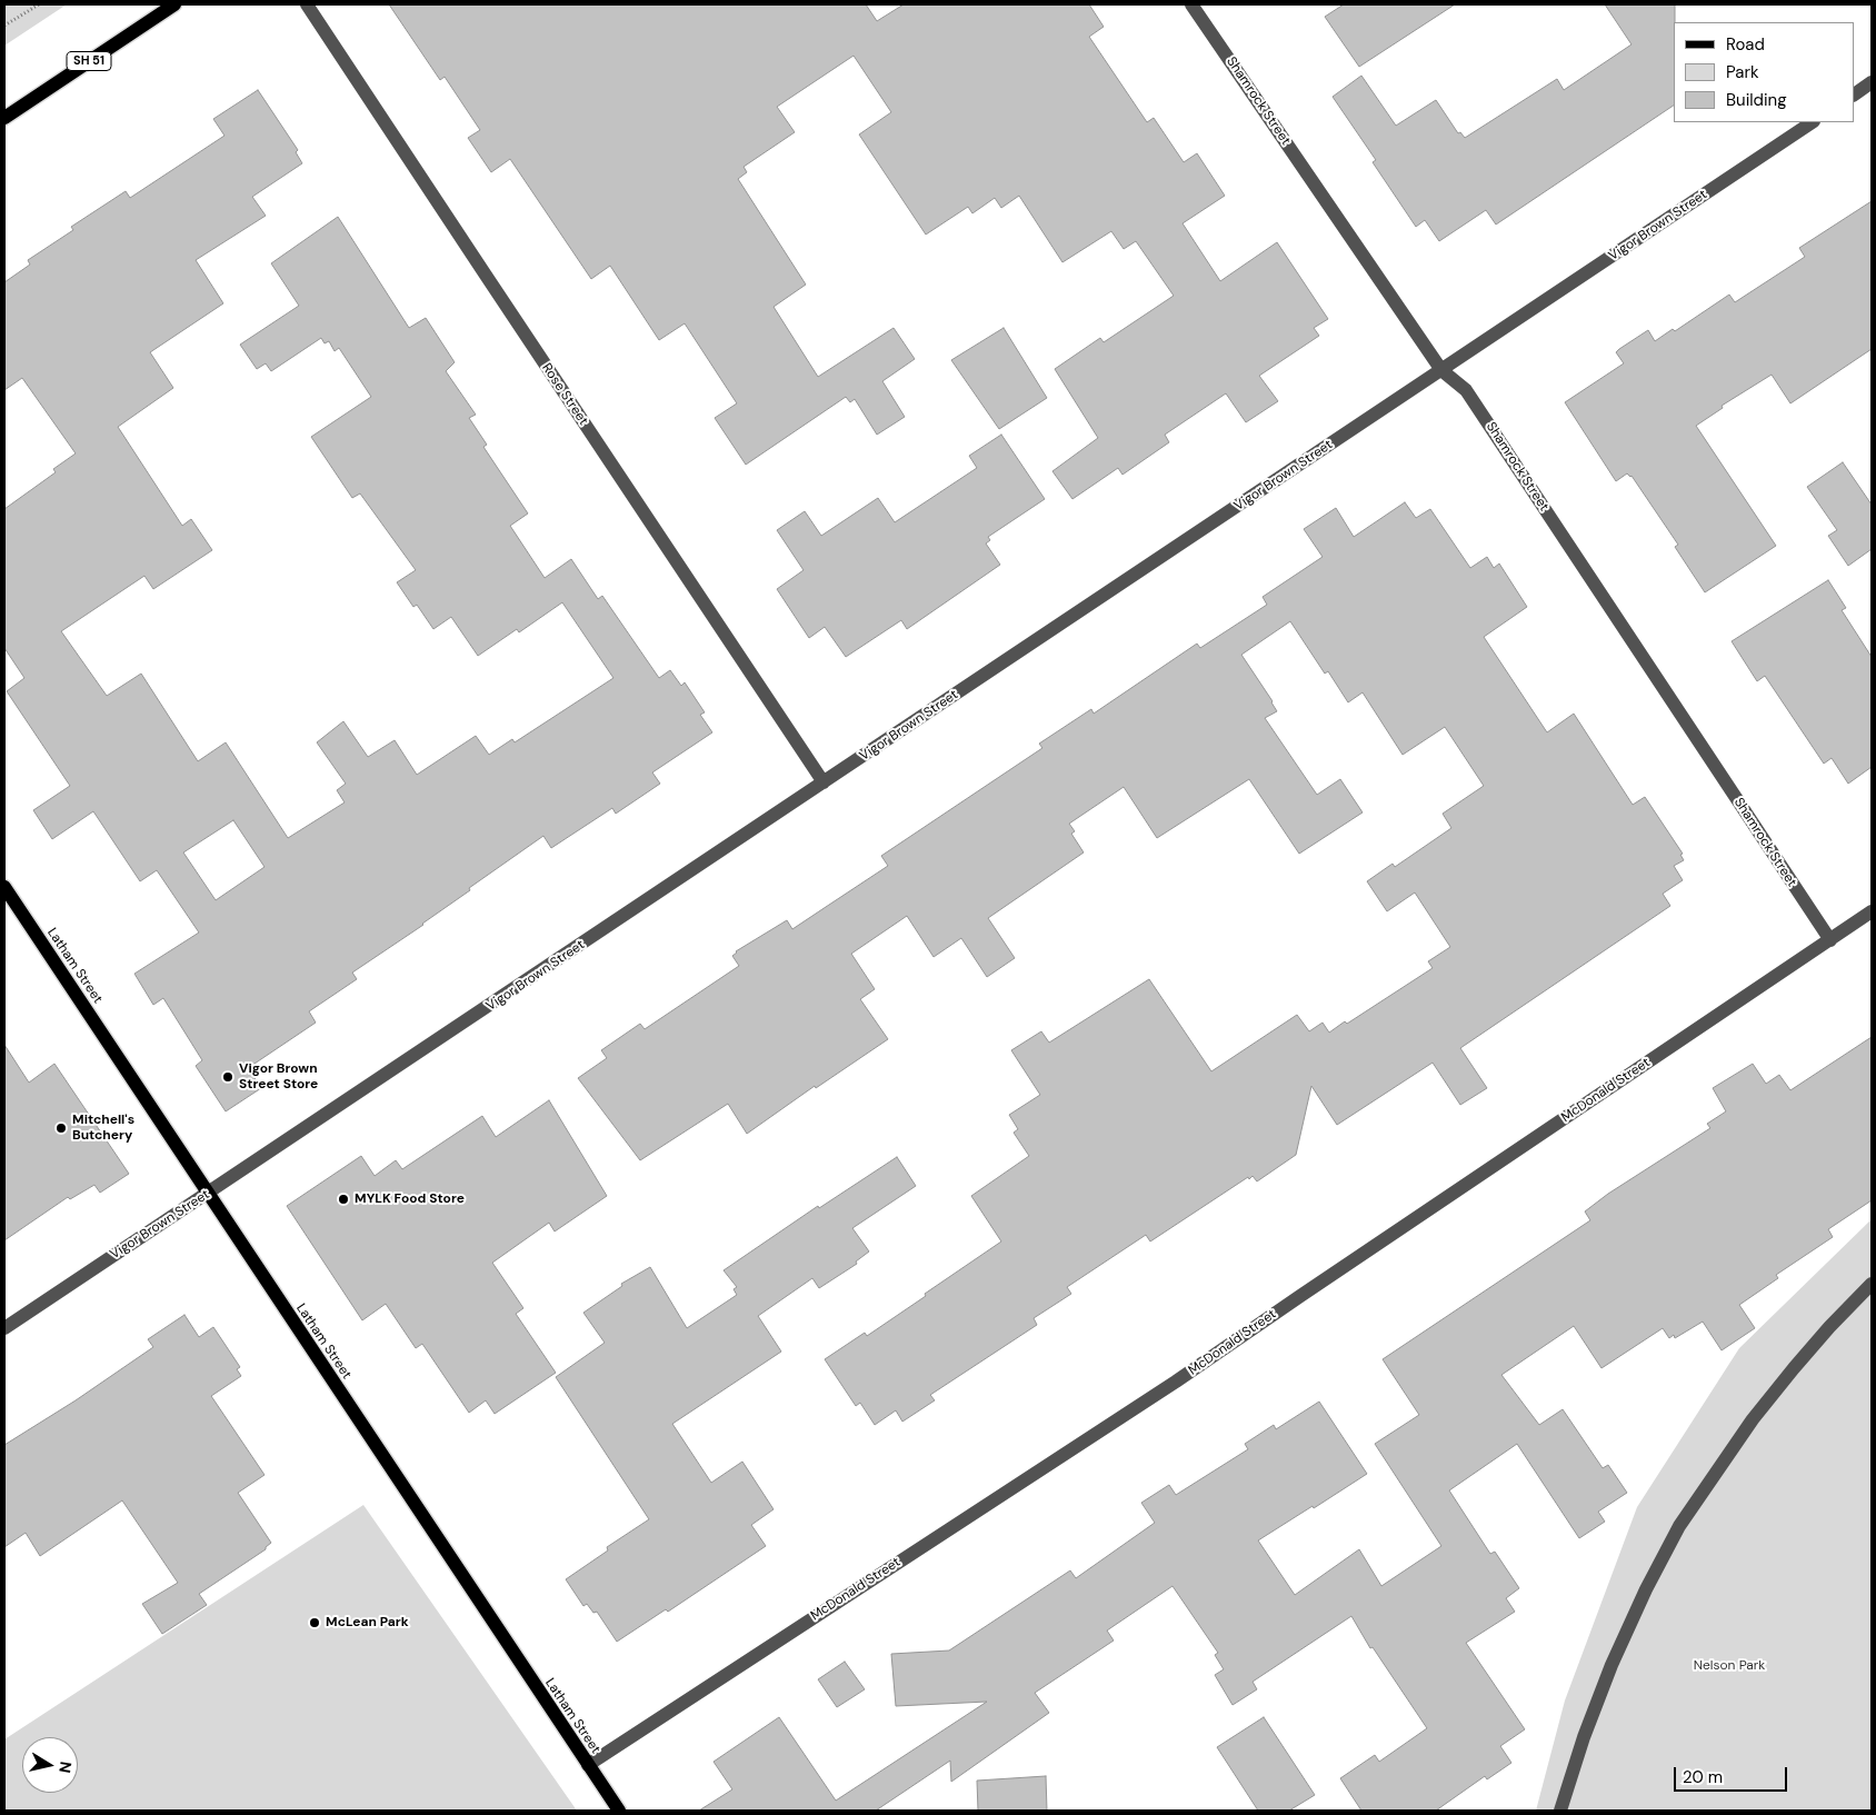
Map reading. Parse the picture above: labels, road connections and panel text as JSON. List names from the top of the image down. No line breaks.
{"streets":{"main road":["SH 51","Latham Street"],"street":["Shamrock Street","Vigor Brown Street","Rose Street","McDonald Street"]},"crossings":[["Shamrock Street","Vigor Brown Street"],["Shamrock Street","McDonald Street"],["Vigor Brown Street","Rose Street"],["Vigor Brown Street","Latham Street"],["Latham Street","McDonald Street"]],"parks":["Nelson Park"],"places":["Vigor Brown Street Store","Mitchell's Butchery","MYLK Food Store","McLean Park"],"legend":["Road","Park","Building"],"scale_bar":"20 m","north":"right"}
